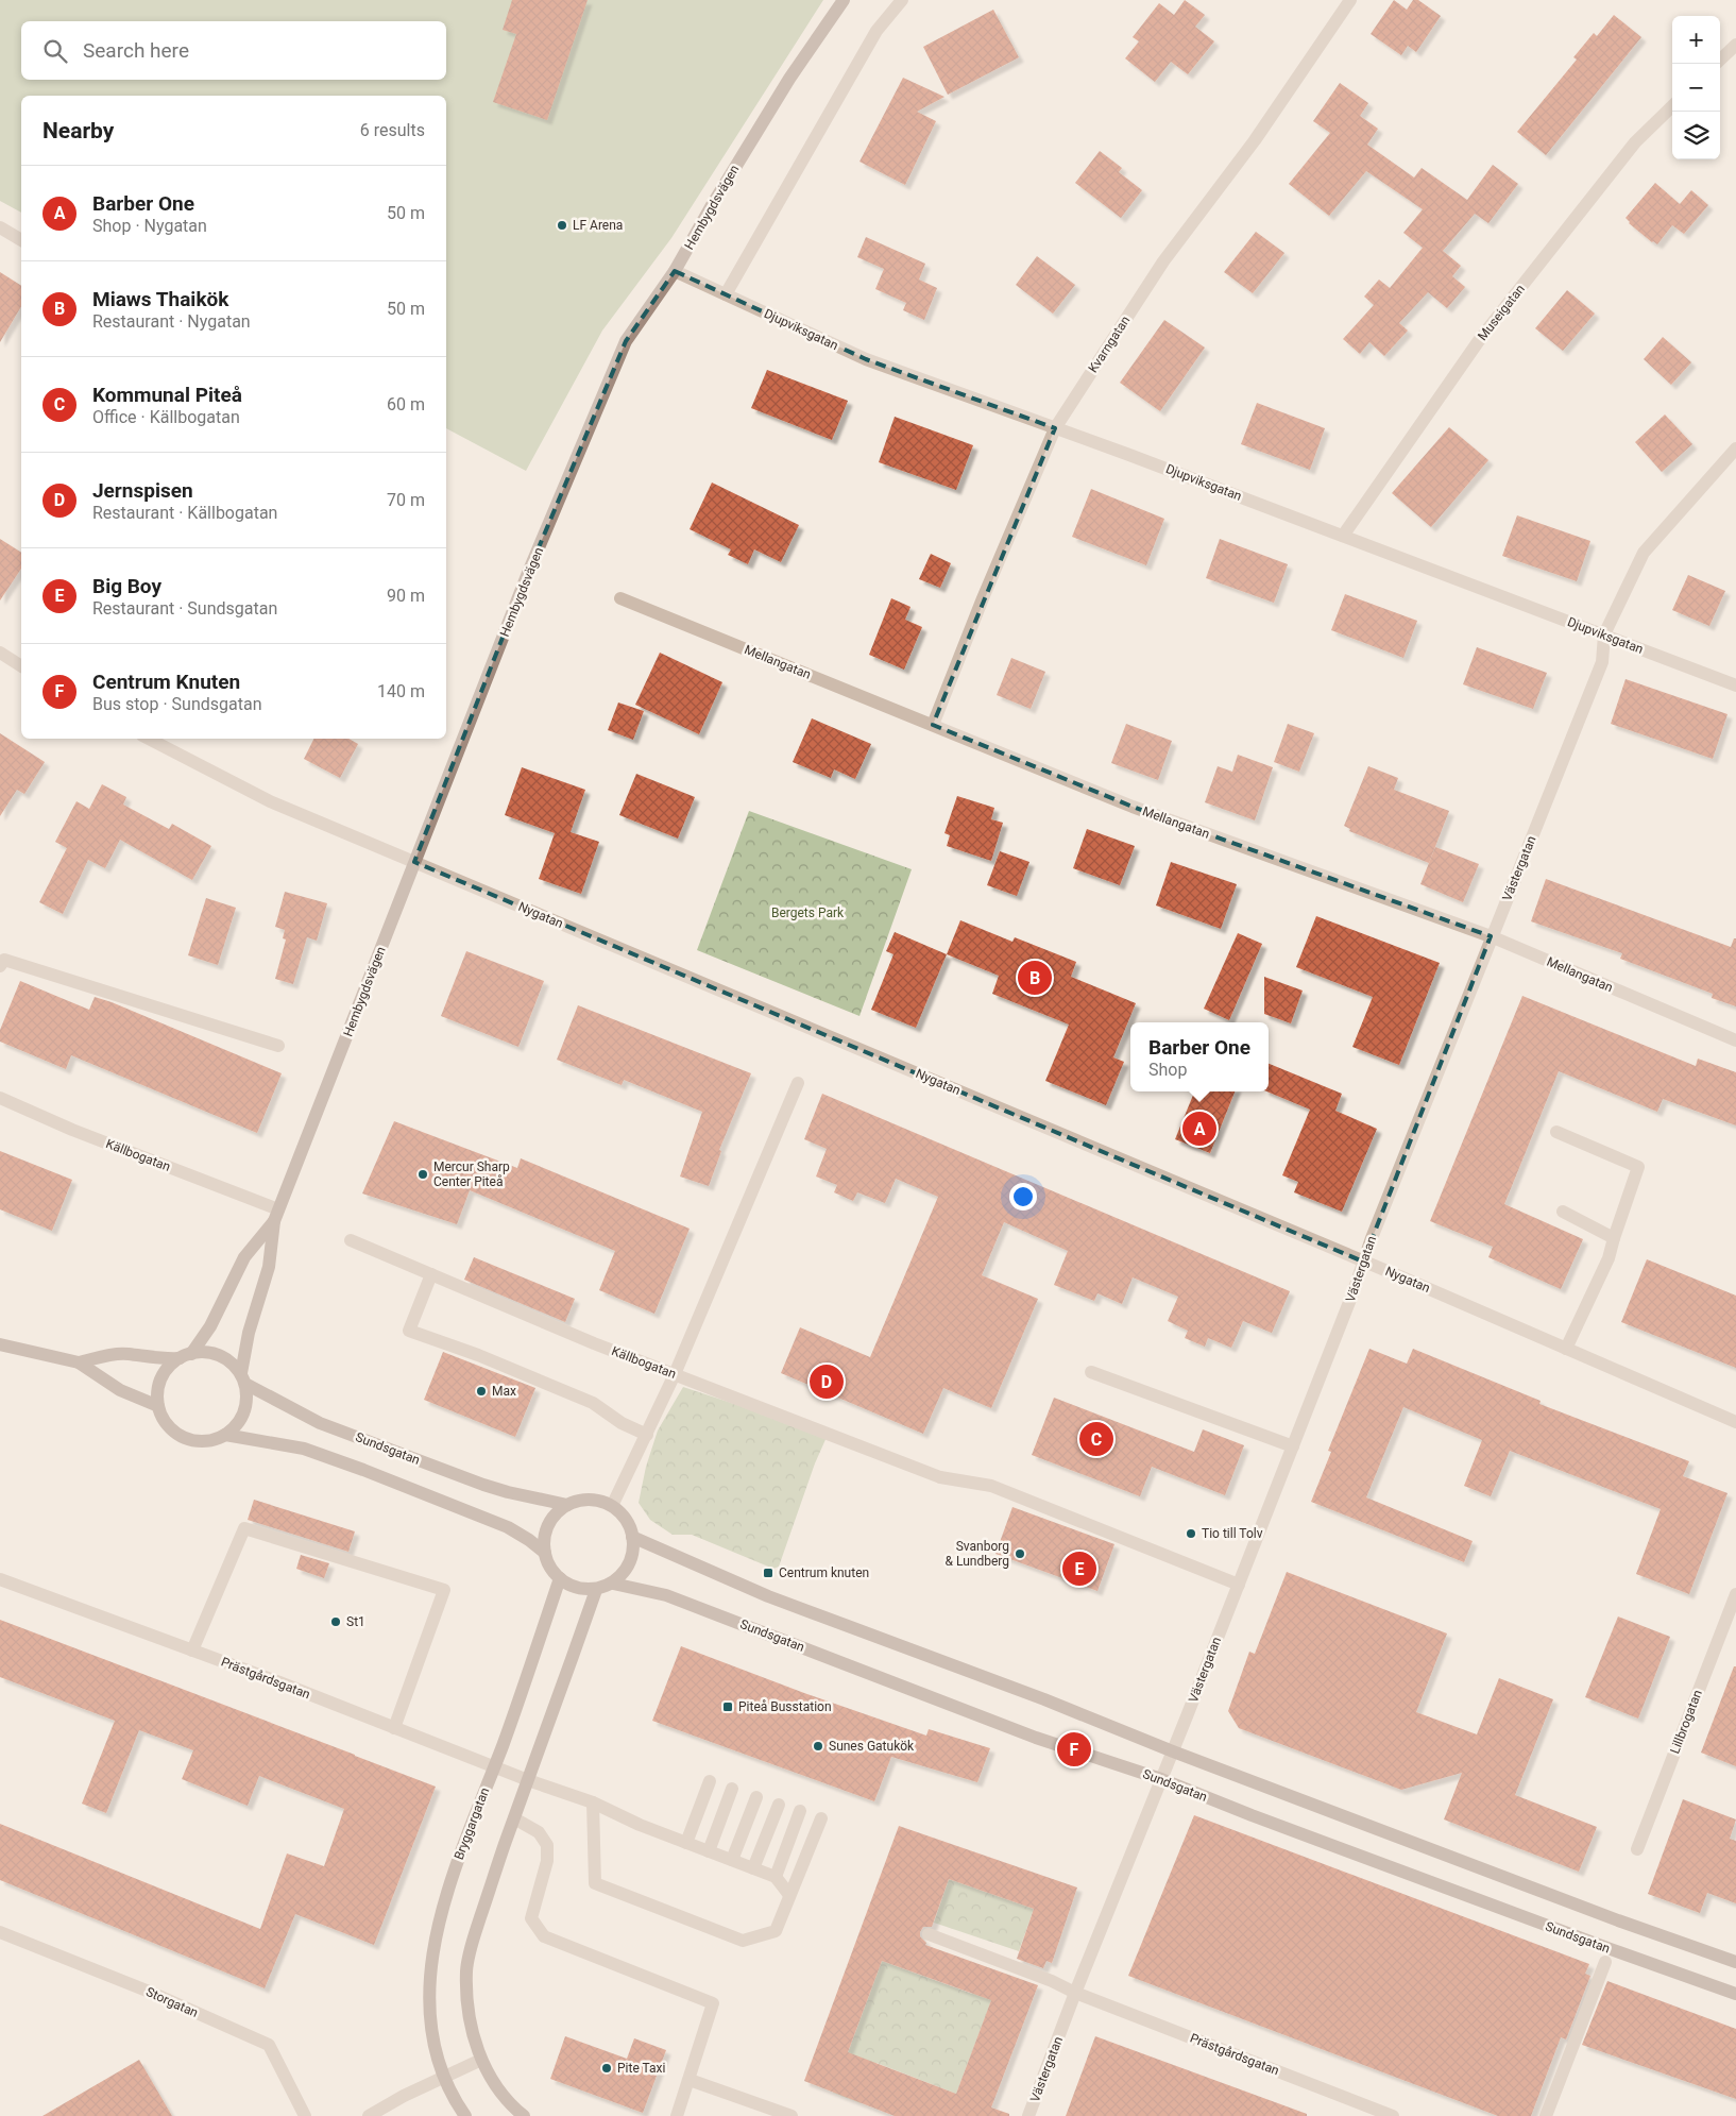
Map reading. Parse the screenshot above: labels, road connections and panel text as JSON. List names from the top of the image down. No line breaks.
{"streets":{"main road":["Hembygdsvägen","Sundsgatan","Bryggargatan"],"street":["Museigatan","Djupviksgatan","Kvarngatan","Mellangatan","Västergatan","Nygatan","Källbogatan","Prästgårdsgatan","Lillbrogatan","Storgatan"]},"crossings":[["Hembygdsvägen","Djupviksgatan"],["Hembygdsvägen","Källbogatan"],["Hembygdsvägen","Sundsgatan"],["Museigatan","Djupviksgatan"],["Djupviksgatan","Kvarngatan"],["Djupviksgatan","Västergatan"],["Kvarngatan","Mellangatan"],["Mellangatan","Västergatan"],["Västergatan","Nygatan"],["Västergatan","Källbogatan"],["Västergatan","Sundsgatan"],["Västergatan","Prästgårdsgatan"],["Sundsgatan","Bryggargatan"],["Prästgårdsgatan","Bryggargatan"]],"parks":["Bergets Park"],"places":{"other":["LF Arena","Mercur Sharp Center Piteå","Max","Tio till Tolv","Svanborg & Lundberg","St1","Sunes Gatukök","Pite Taxi"],"transit":["Centrum knuten","Piteå Busstation"]},"page":{"map_buttons":["+","−"],"search":"Search here","heading":["Nearby","6 results"],"list":[{"mark":"A","name":"Barber One","note":"Shop · Nygatan","value":"50 m"},{"mark":"B","name":"Miaws Thaikök","note":"Restaurant · Nygatan","value":"50 m"},{"mark":"C","name":"Kommunal Piteå","note":"Office · Källbogatan","value":"60 m"},{"mark":"D","name":"Jernspisen","note":"Restaurant · Källbogatan","value":"70 m"},{"mark":"E","name":"Big Boy","note":"Restaurant · Sundsgatan","value":"90 m"},{"mark":"F","name":"Centrum Knuten","note":"Bus stop · Sundsgatan","value":"140 m"}],"pins":["B","A","D","C","E","F"],"popup":["Barber One","Shop"]}}
